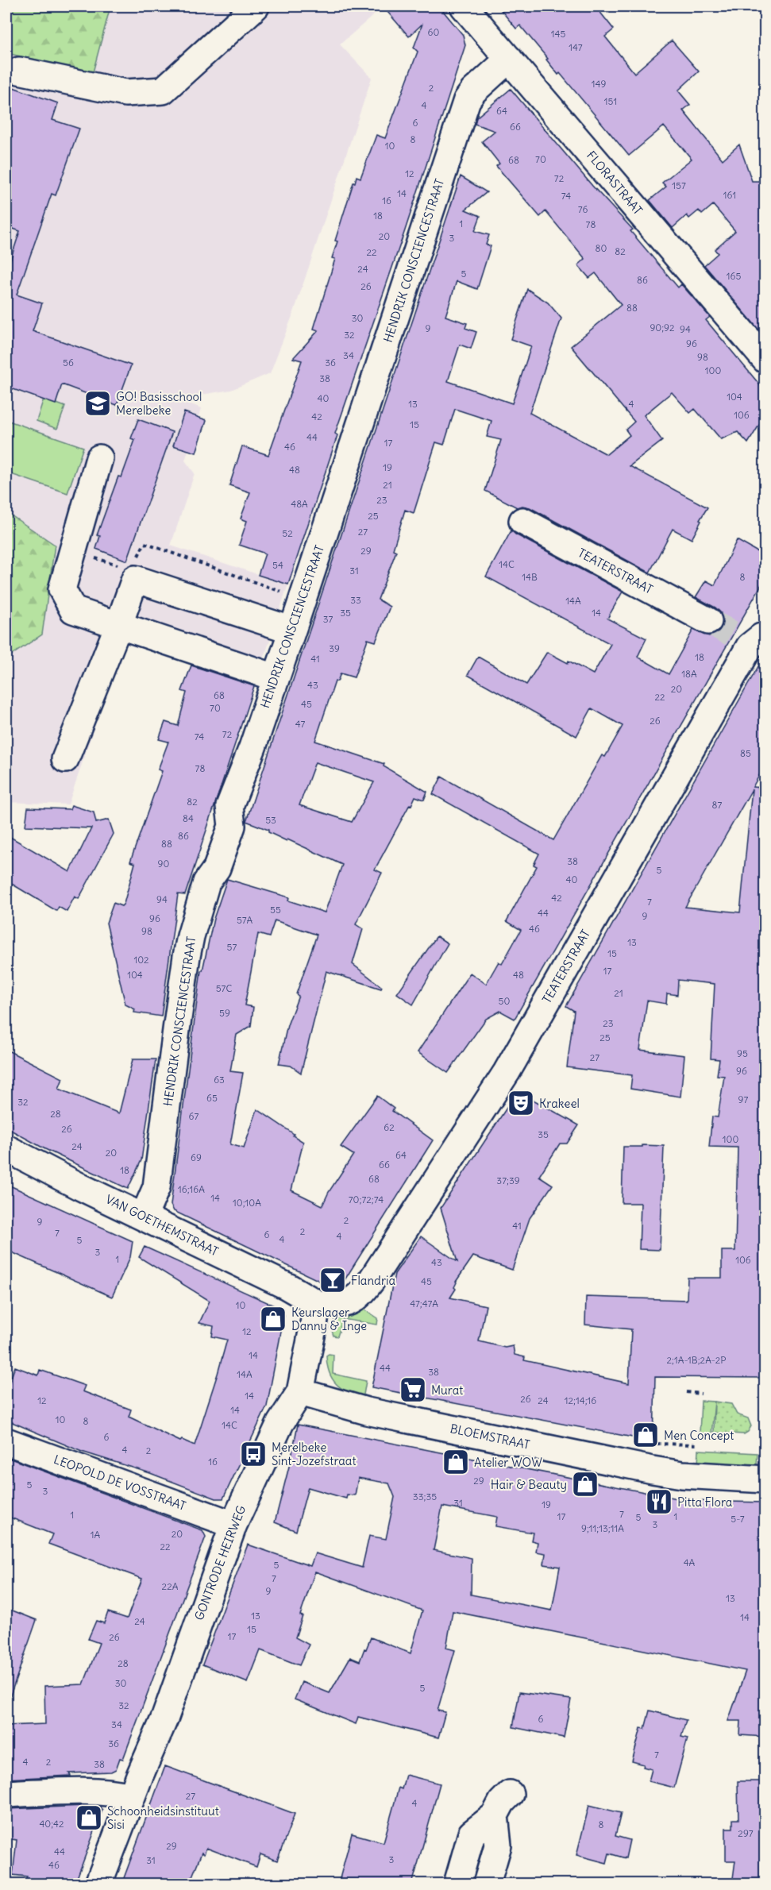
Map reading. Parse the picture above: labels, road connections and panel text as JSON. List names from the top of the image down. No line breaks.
{"streets":{"street":["FLORASTRAAT","HENDRIK CONSCIENCESTRAAT","TEATERSTRAAT","VAN GOETHEMSTRAAT","BLOEMSTRAAT","LEOPOLD DE VOSSTRAAT","GONTRODE HEIRWEG"]},"crossings":[["FLORASTRAAT","HENDRIK CONSCIENCESTRAAT"],["HENDRIK CONSCIENCESTRAAT","VAN GOETHEMSTRAAT"],["TEATERSTRAAT","VAN GOETHEMSTRAAT"],["TEATERSTRAAT","GONTRODE HEIRWEG"],["VAN GOETHEMSTRAAT","GONTRODE HEIRWEG"],["BLOEMSTRAAT","GONTRODE HEIRWEG"],["LEOPOLD DE VOSSTRAAT","GONTRODE HEIRWEG"]],"places":{"school or university":["GO! Basisschool Merelbeke"],"theatre":["Krakeel"],"bar":["Flandria"],"shop":["Keurslager Danny & Inge","Men Concept","Atelier WOW","Hair & Beauty","Schoonheidsinstituut Sisi"],"supermarket":["Murat"],"bus stop":["Merelbeke Sint-Jozefstraat"],"restaurant":["Pitta Flora"]},"house_numbers":["60","145","147","149","2","151","4","64","6","66","8","10","70","68","12","72","157","14","161","74","16","76","18","1","78","20","3","80","82","22","24","5","165","86","26","88","30","90;92","9","94","32","96","34","98","56","36","100","38","104","40","13","4","106","42","15","44","17","46","19","48","21","23","48A","25","27","52","29","14C","54","31","14B","8","33","14A","35","14","37","39","18","41","18A","43","20","68","22","45","70","26","47","72","74","85","78","82","87","84","53","86","88","38","90","5","40","42","94","7","55","44","9","96","57A","46","98","13","57","15","102","17","104","48","57C","21","50","59","23","25","95","27","96","63","65","97","32","28","67","62","26","35","100","24","20","64","69","66","18","68","37;39","16;16A","14","70;72;74","10;10A","2","9","41","2","7","6","4","4","5","3","1","106","43","45","47;47A","10","12","14","2;1A-1B;2A-2P","44","38","14A","14","26","12","24","12;14;16","14","10","8","14C","6","4","2","16","29","5","3","33;35","31","19","7","1","17","1","5","5-7","3","9;11;13;11A","20","1A","22","4A","5","7","22A","9","13","13","14","24","15","17","26","28","30","5","32","6","34","36","7","4","2","38","27","4","40;42","8","297","29","44","3","31","46"]}
